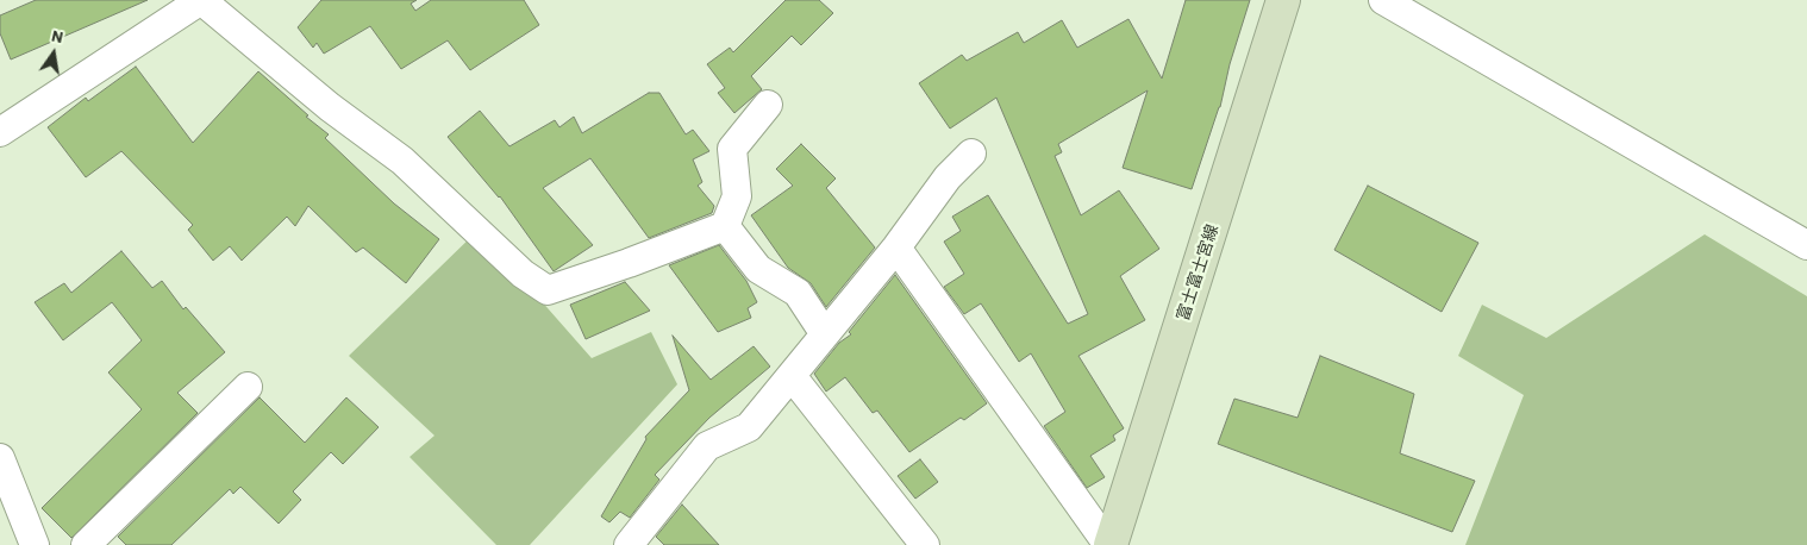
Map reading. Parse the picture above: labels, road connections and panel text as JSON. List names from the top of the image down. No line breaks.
{"streets":{"main road":["富士富士宮線"]},"north":"top"}
